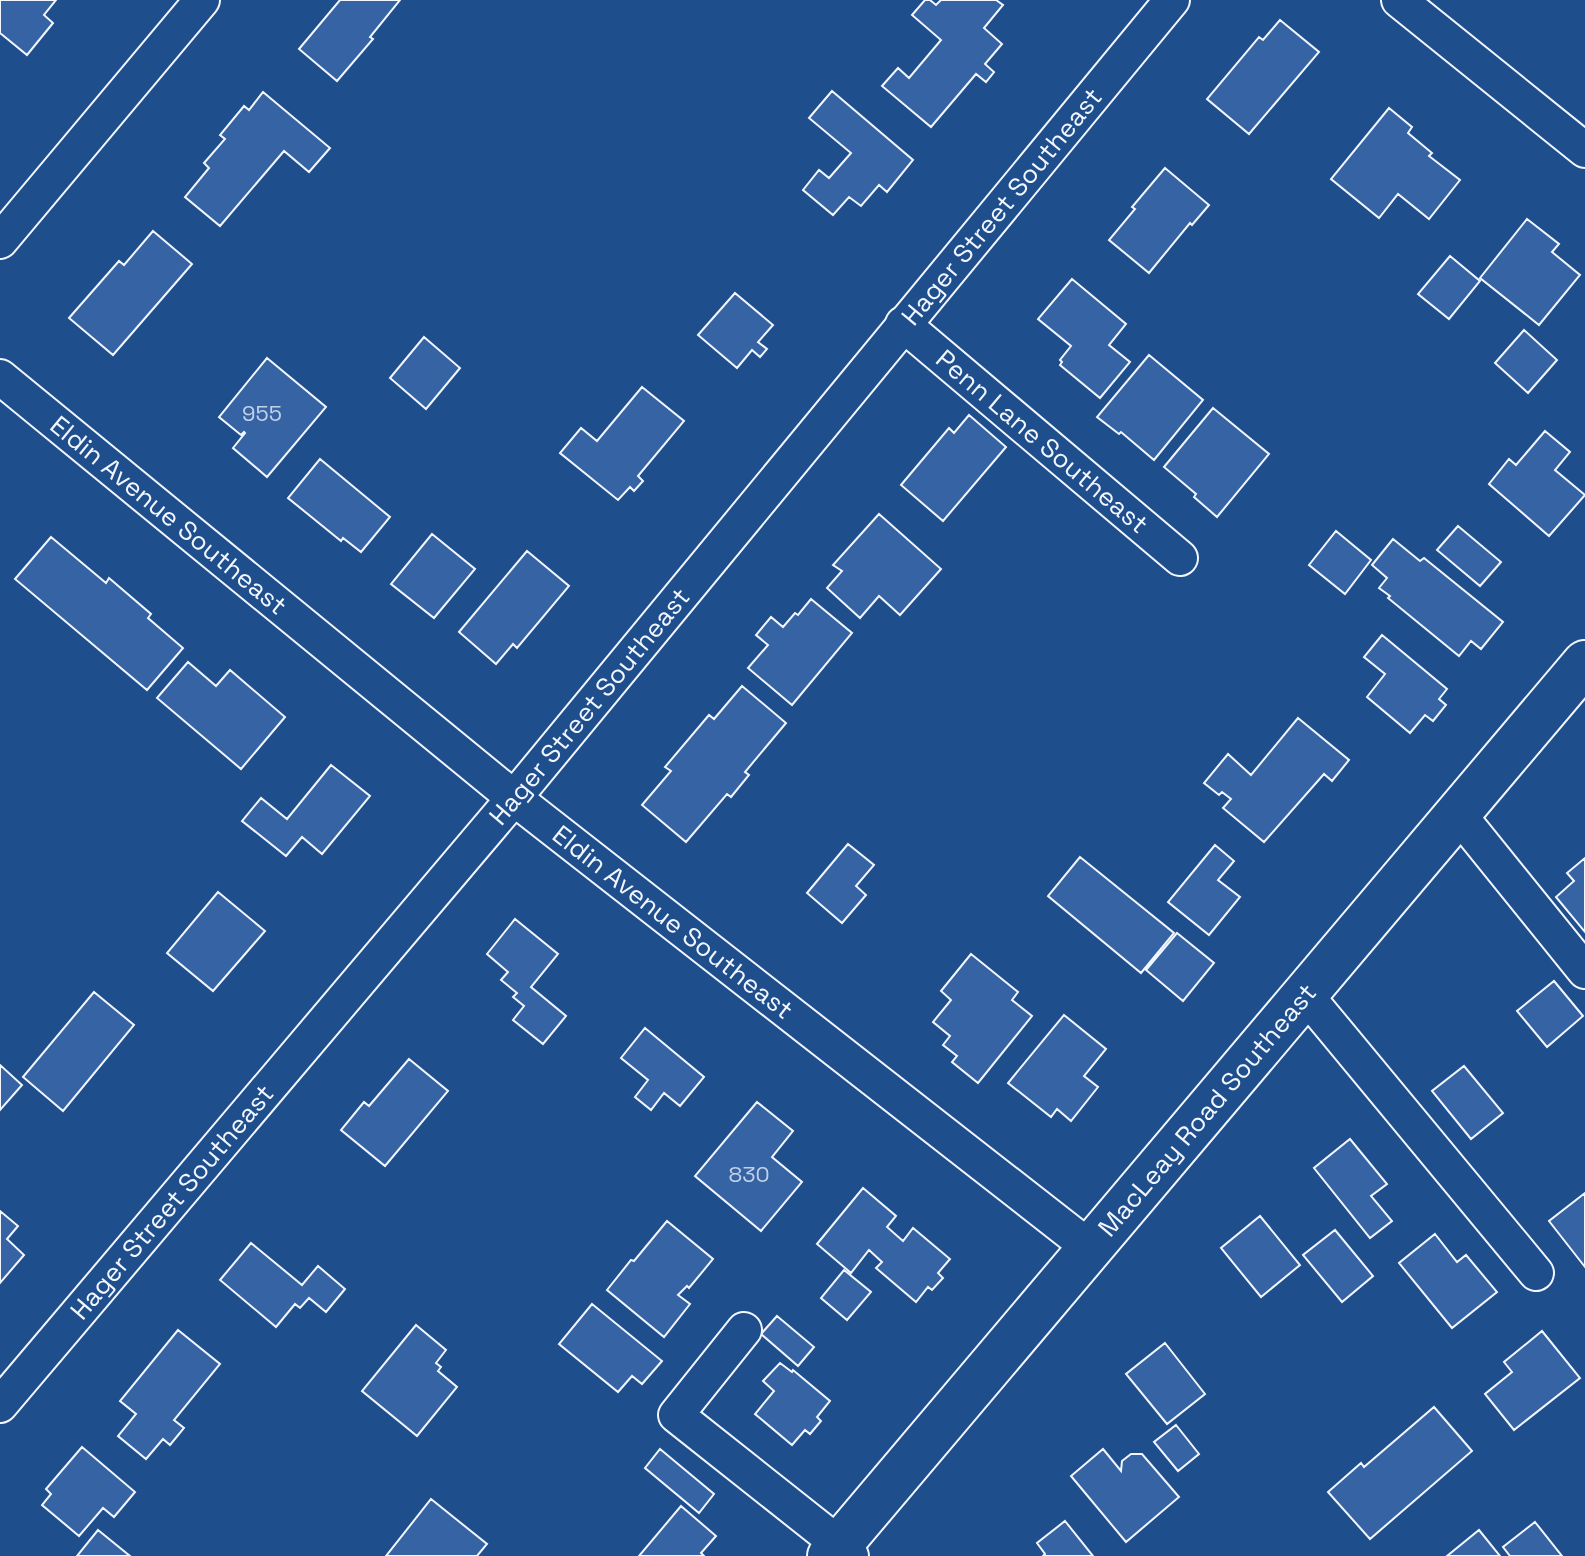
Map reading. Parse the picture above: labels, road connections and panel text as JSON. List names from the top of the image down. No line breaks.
{"streets":{"street":["Hager Street Southeast","Penn Lane Southeast","Eldin Avenue Southeast","MacLeay Road Southeast"]},"crossings":[["Hager Street Southeast","Penn Lane Southeast"],["Hager Street Southeast","Eldin Avenue Southeast"],["Eldin Avenue Southeast","MacLeay Road Southeast"]],"house_numbers":["955","830"]}
